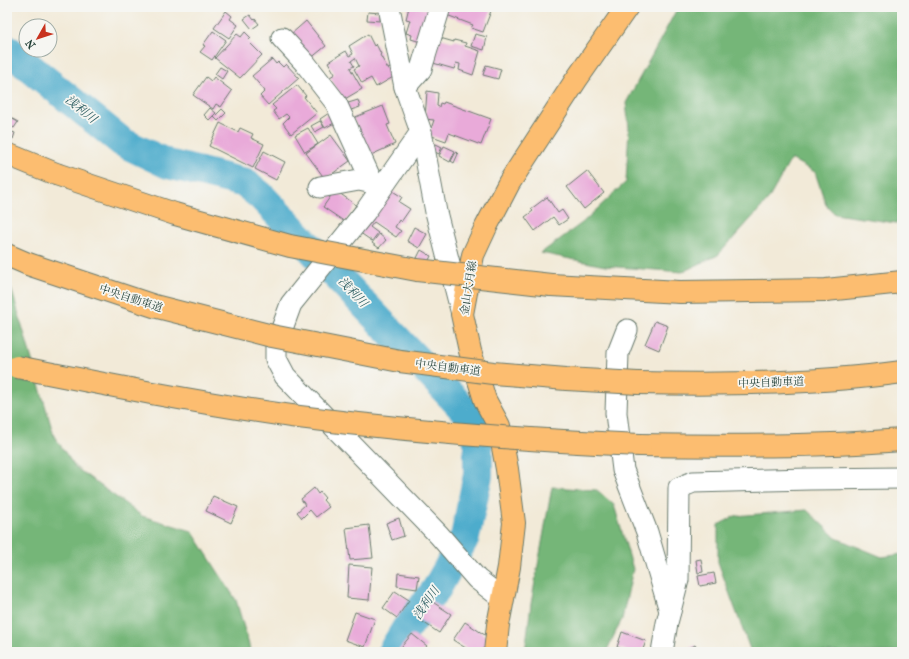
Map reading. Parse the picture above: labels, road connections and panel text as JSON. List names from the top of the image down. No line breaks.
{"streets":{"main road":["金山大月線","中央自動車道"]},"water":["浅利川"],"north":"bottom left"}
